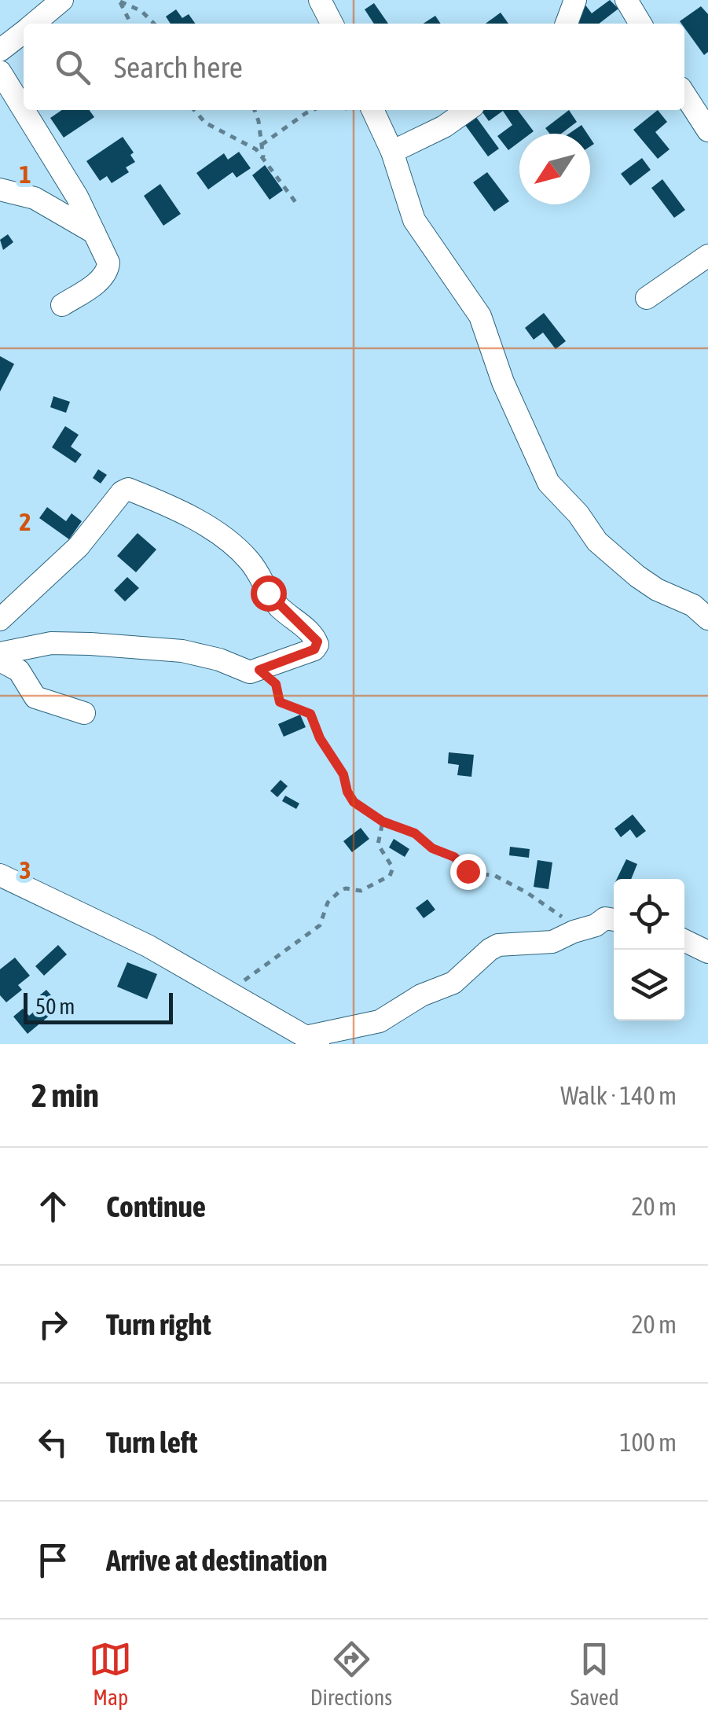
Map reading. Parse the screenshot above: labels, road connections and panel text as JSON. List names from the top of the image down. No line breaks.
{"scale_bar":"50 m","north":"bottom left","page":{"search":"Search here","scale":"50 m","heading":["2 min","Walk · 140 m"],"list":[["Continue","20 m"],["Turn right","20 m"],["Turn left","100 m"],"Arrive at destination"],"nav":["Map","Directions","Saved"]},"grid":{"rows":["1","2","3"]}}
